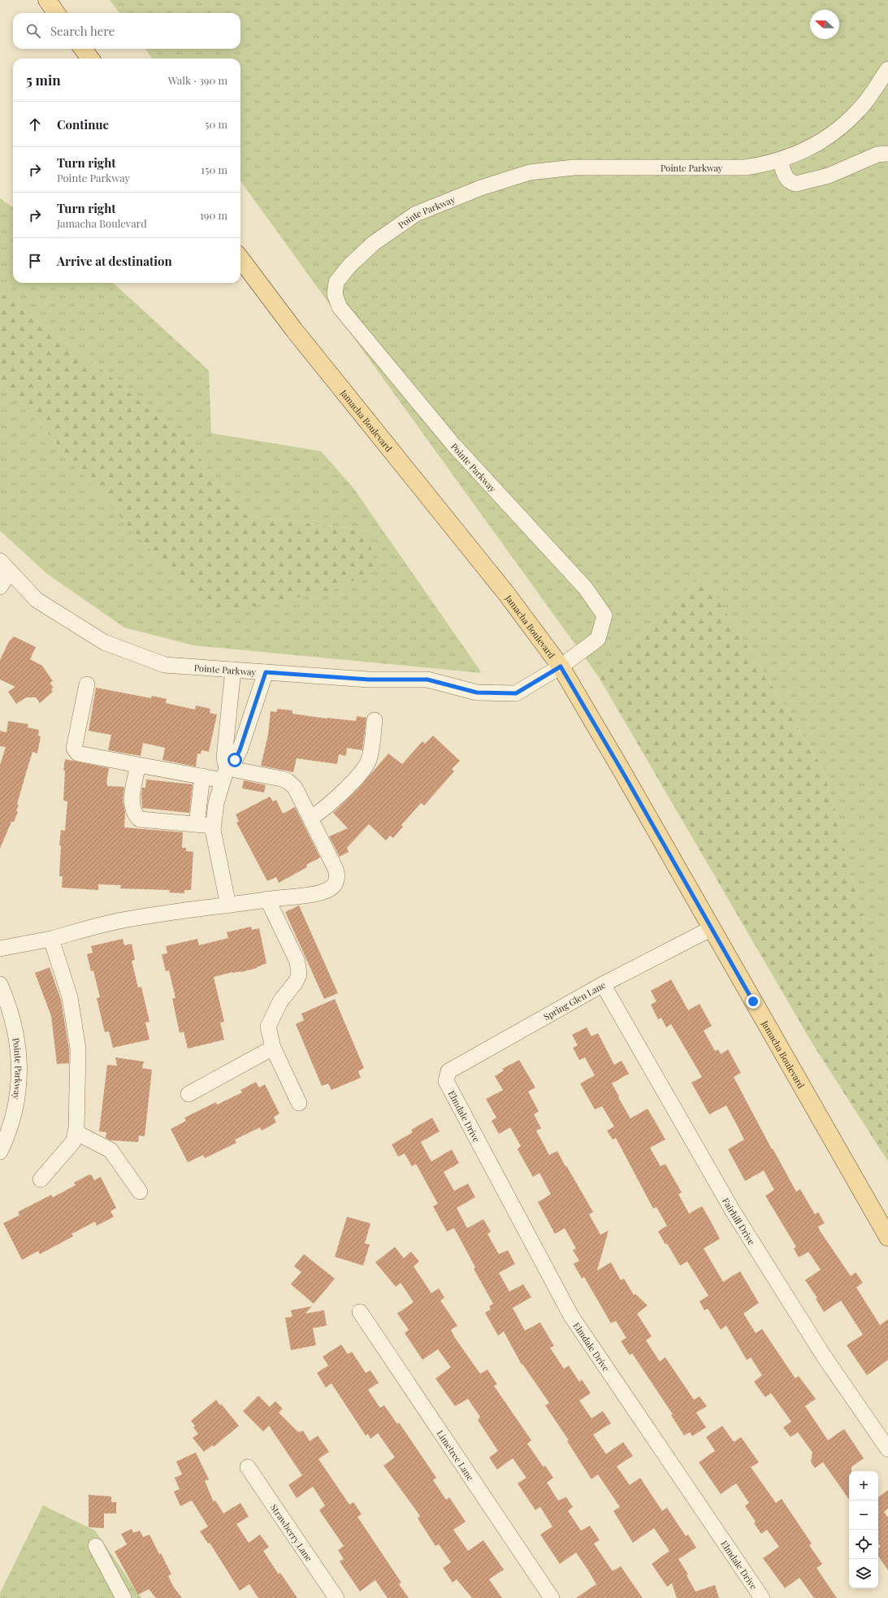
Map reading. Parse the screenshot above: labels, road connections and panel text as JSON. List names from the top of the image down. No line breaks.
{"streets":{"main road":["Jamacha Boulevard"],"street":["Pointe Parkway","Spring Glen Lane","Elmdale Drive","Fairhill Drive","Limetree Lane","Strawberry Lane"]},"crossings":[["Pointe Parkway","Jamacha Boulevard"],["Jamacha Boulevard","Spring Glen Lane"],["Spring Glen Lane","Elmdale Drive"],["Spring Glen Lane","Fairhill Drive"]],"north":"left","page":{"search":"Search here","heading":["5 min","Walk · 390 m"],"list":[["Continue","50 m"],["Turn right","Pointe Parkway","150 m"],["Turn right","Jamacha Boulevard","190 m"],"Arrive at destination"],"map_buttons":["+","−"]}}
